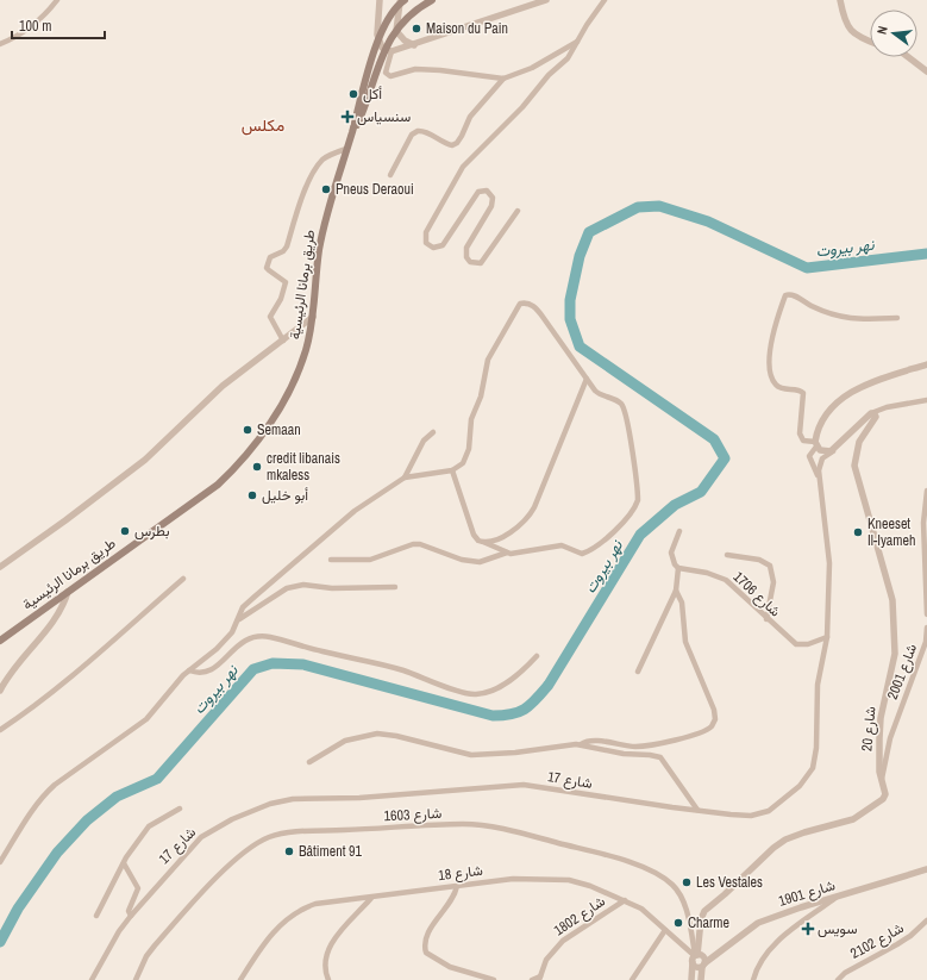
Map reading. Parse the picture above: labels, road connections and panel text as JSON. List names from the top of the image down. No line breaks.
{"streets":{"main road":["طريق برمانا الرئيسية"],"street":["شارع 1706","شارع 2001","شارع 20","شارع 17","شارع 1603","شارع 18","شارع 1901","شارع 1802","شارع 2102"]},"crossings":[["شارع 1706","شارع 17"],["شارع 2001","شارع 20"],["شارع 20","شارع 1603"],["شارع 20","شارع 18"],["شارع 1603","شارع 18"],["شارع 18","شارع 1802"]],"districts":["مكلس"],"water":["نهر بيروت"],"places":{"other":["Maison du Pain","أكل","Pneus Deraoui","Semaan","credit libanais mkaless","أبو خليل","بطرس","Kneeset Il-Iyameh","Bâtiment 91","Les Vestales","Charme"],"health":["سنسياس","سويس"]},"scale_bar":"100 m","north":"left"}
